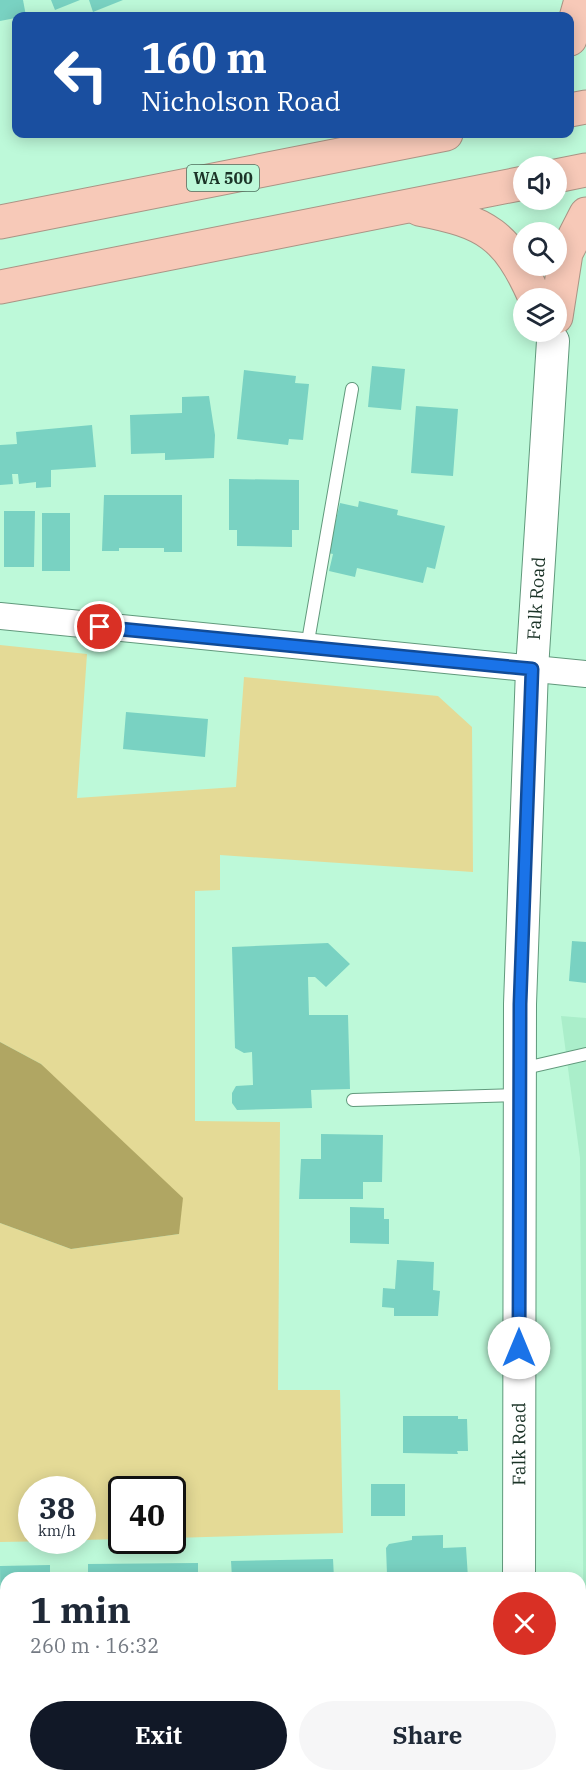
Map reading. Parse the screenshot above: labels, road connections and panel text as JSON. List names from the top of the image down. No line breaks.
{"streets":{"highway":["WA 500"],"street":["Falk Road"]},"page":{"turn":["160 m","Nicholson Road"],"speed":"38 km/h","limit":"40","heading":["1 min","260 m · 16:32"],"buttons":["Exit","Share"]}}
